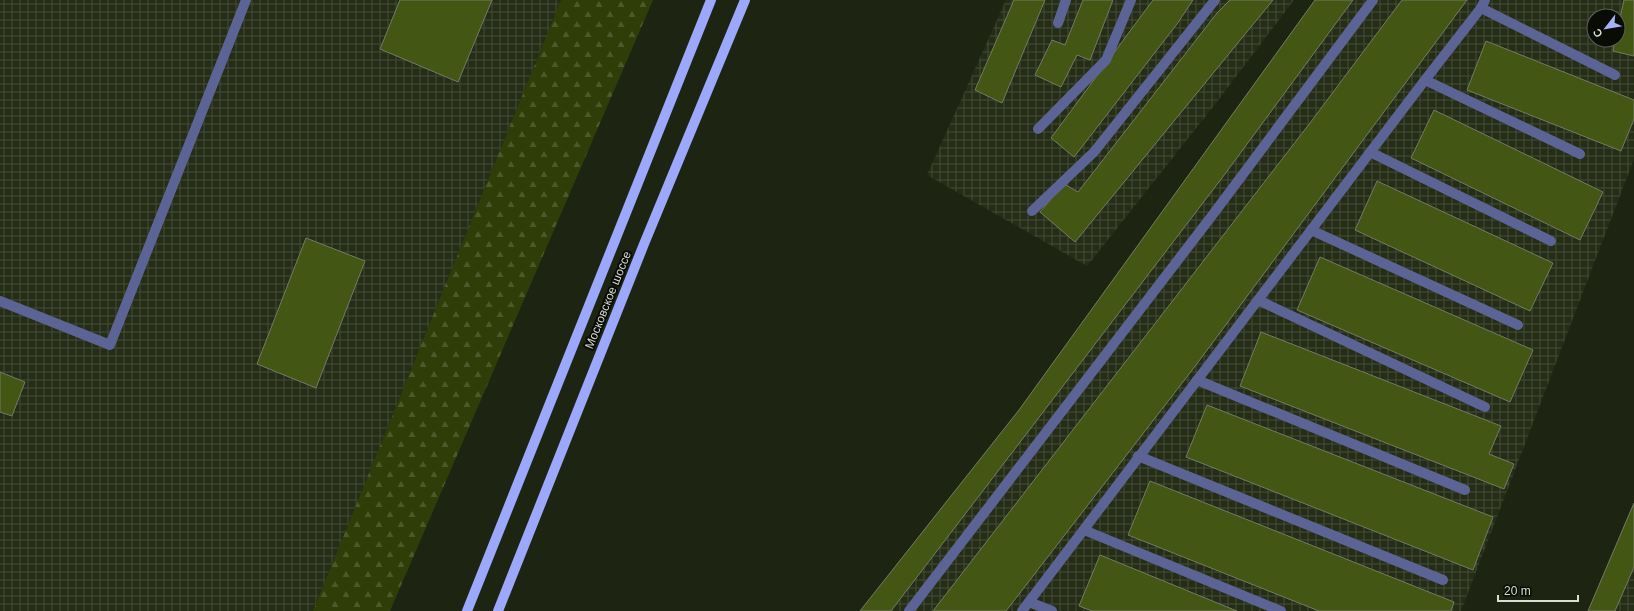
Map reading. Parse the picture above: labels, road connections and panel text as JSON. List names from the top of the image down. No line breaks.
{"streets":{"main road":["Московское шоссе"]},"scale_bar":"20 m","north":"bottom left"}
